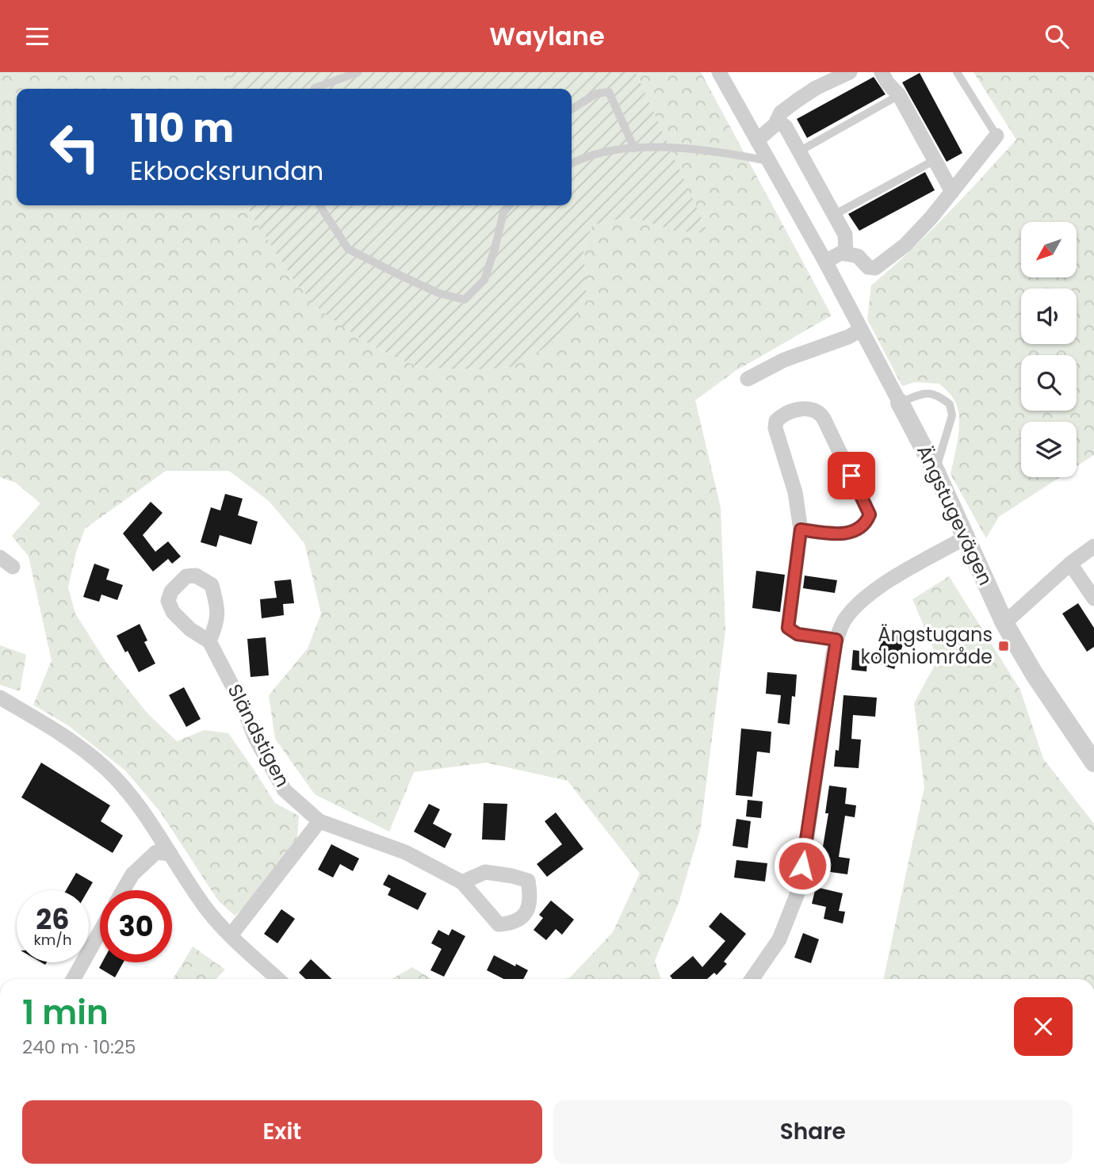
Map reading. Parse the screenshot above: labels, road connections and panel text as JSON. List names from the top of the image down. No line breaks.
{"streets":{"street":["Ängstugevägen","Sländstigen"]},"places":{"transit":["Ängstugans koloniområde"]},"north":"bottom left","page":{"header":"Waylane","turn":["110 m","Ekbocksrundan"],"speed":"26 km/h","limit":"30","heading":["1 min","240 m · 10:25"],"buttons":["Exit","Share"]}}
